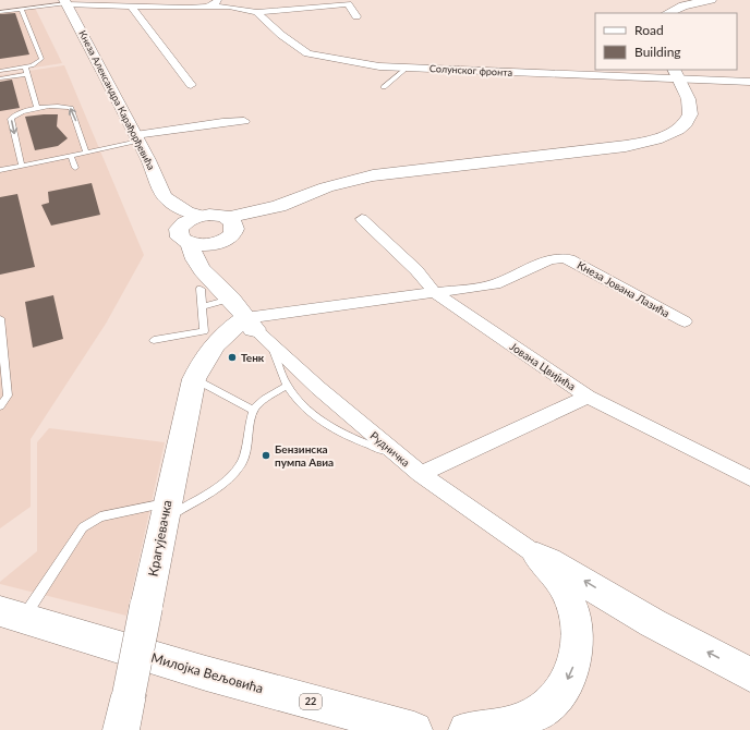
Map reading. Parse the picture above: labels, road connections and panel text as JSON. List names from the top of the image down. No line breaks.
{"streets":{"main road":["Крагујевачка","Милојка Вељовића","22"],"street":["Солунског фронта","Кнеза Александра Карађорђевића","Кнеза Јована Лазића","Јована Цвијића","Рудничка"]},"crossings":[["Кнеза Јована Лазића","Јована Цвијића"],["Кнеза Јована Лазића","Рудничка"],["Кнеза Јована Лазића","Крагујевачка"],["Рудничка","Крагујевачка"]],"places":["Тенк","Бензинска пумпа Авиа"],"legend":["Road","Building"]}
